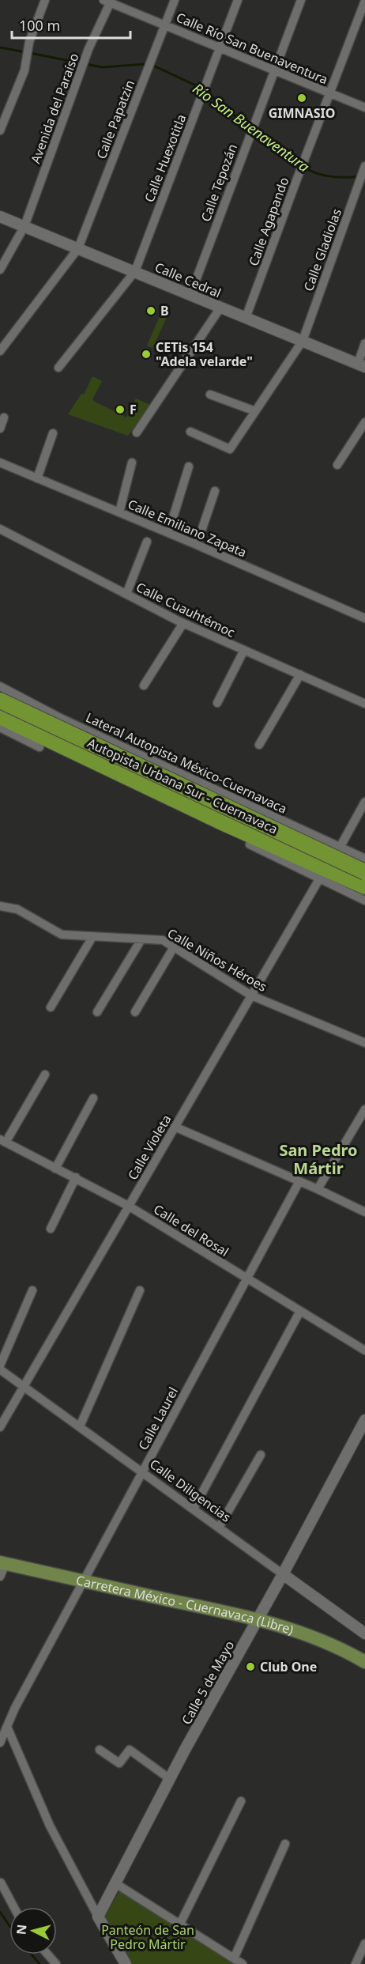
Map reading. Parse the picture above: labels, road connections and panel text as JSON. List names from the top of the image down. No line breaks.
{"streets":{"highway":["Autopista Urbana Sur - Cuernavaca"],"main road":["Carretera México - Cuernavaca (Libre)"],"street":["Calle Río San Buenaventura","Avenida del Paraíso","Calle Papatzin","Calle Huexotitla","Calle Tepozán","Calle Agapando","Calle Gladiolas","Calle Cedral","Calle Emiliano Zapata","Calle Cuauhtémoc","Lateral Autopista México-Cuernavaca","Calle Niños Héroes","Calle Violeta","Calle del Rosal","Calle Laurel","Calle Diligencias","Calle 5 de Mayo"]},"crossings":[["Calle Río San Buenaventura","Avenida del Paraíso"],["Calle Río San Buenaventura","Calle Papatzin"],["Calle Río San Buenaventura","Calle Huexotitla"],["Calle Río San Buenaventura","Calle Tepozán"],["Calle Río San Buenaventura","Calle Agapando"],["Avenida del Paraíso","Calle Cedral"],["Calle Papatzin","Calle Cedral"],["Calle Huexotitla","Calle Cedral"],["Calle Tepozán","Calle Cedral"],["Calle Agapando","Calle Cedral"],["Calle Gladiolas","Calle Cedral"],["Calle Niños Héroes","Calle Violeta"],["Calle Violeta","Calle del Rosal"],["Calle Violeta","Calle Diligencias"],["Calle del Rosal","Calle Laurel"],["Calle Laurel","Calle Diligencias"],["Calle Laurel","Carretera México - Cuernavaca (Libre)"],["Calle Diligencias","Calle 5 de Mayo"],["Carretera México - Cuernavaca (Libre)","Calle 5 de Mayo"]],"districts":["San Pedro Mártir"],"water":["Río San Buenaventura"],"parks":["Panteón de San Pedro Mártir"],"places":["GIMNASIO","B","CETis 154 \"Adela velarde\"","F","Club One"],"scale_bar":"100 m","north":"left"}
